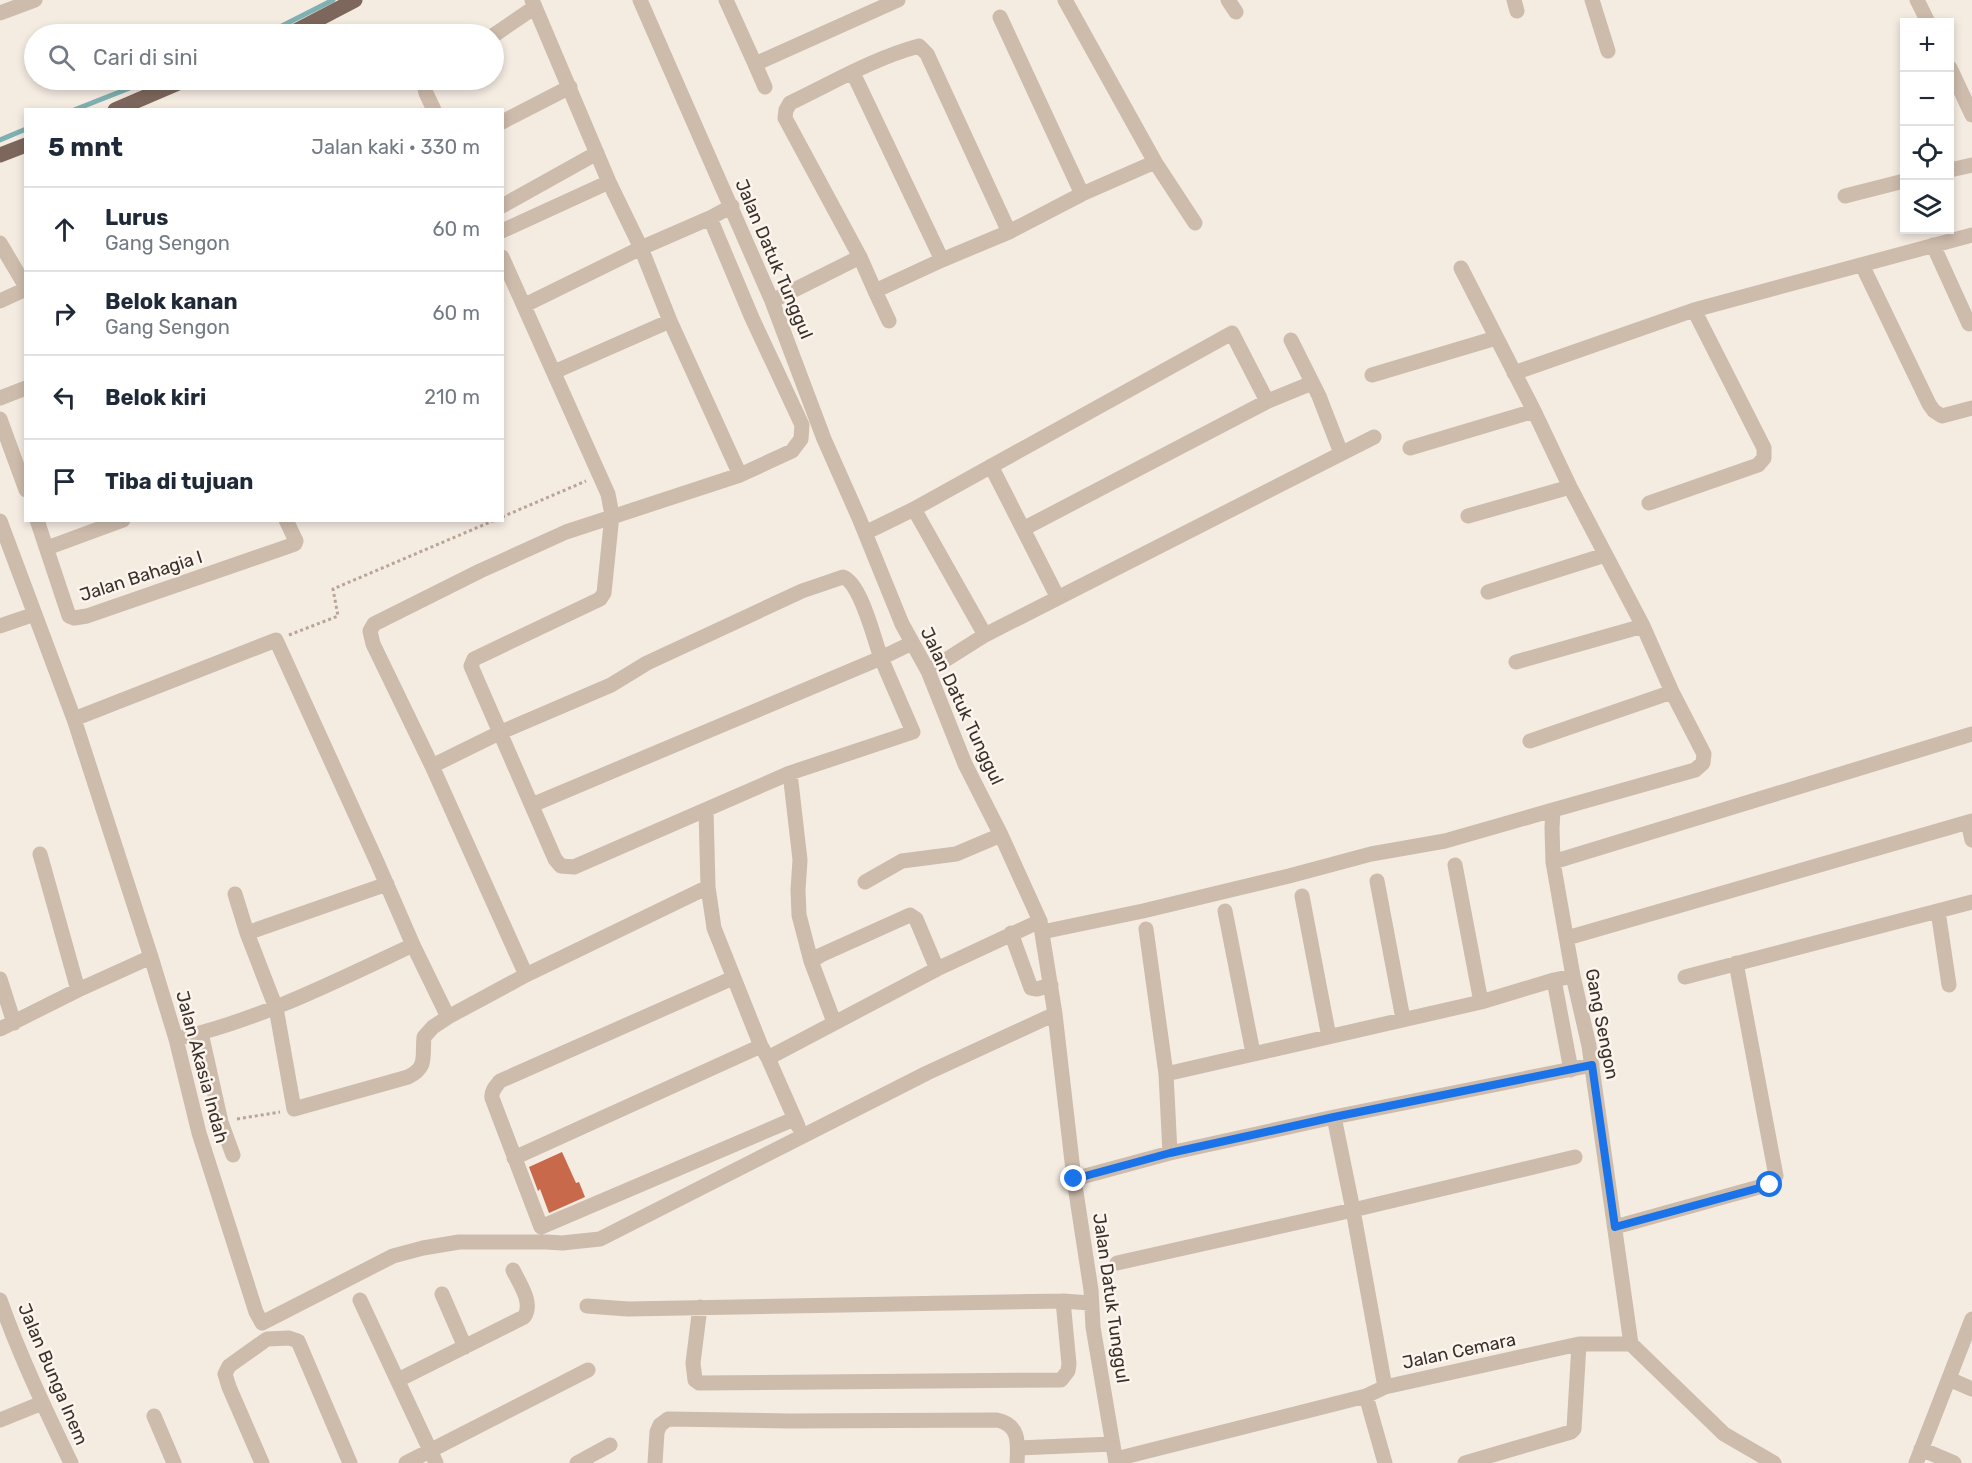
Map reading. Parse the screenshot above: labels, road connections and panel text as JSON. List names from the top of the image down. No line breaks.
{"streets":{"street":["Jalan Datuk Tunggul","Jalan Bahagia I","Gang Sengon","Jalan Akasia Indah","Jalan Cemara","Jalan Bunga Inem"]},"crossings":[["Jalan Datuk Tunggul","Jalan Cemara"],["Gang Sengon","Jalan Cemara"]],"page":{"map_buttons":["+","−"],"search":"Cari di sini","heading":["5 mnt","Jalan kaki · 330 m"],"list":[["Lurus","Gang Sengon","60 m"],["Belok kanan","Gang Sengon","60 m"],["Belok kiri","210 m"],"Tiba di tujuan"]}}
